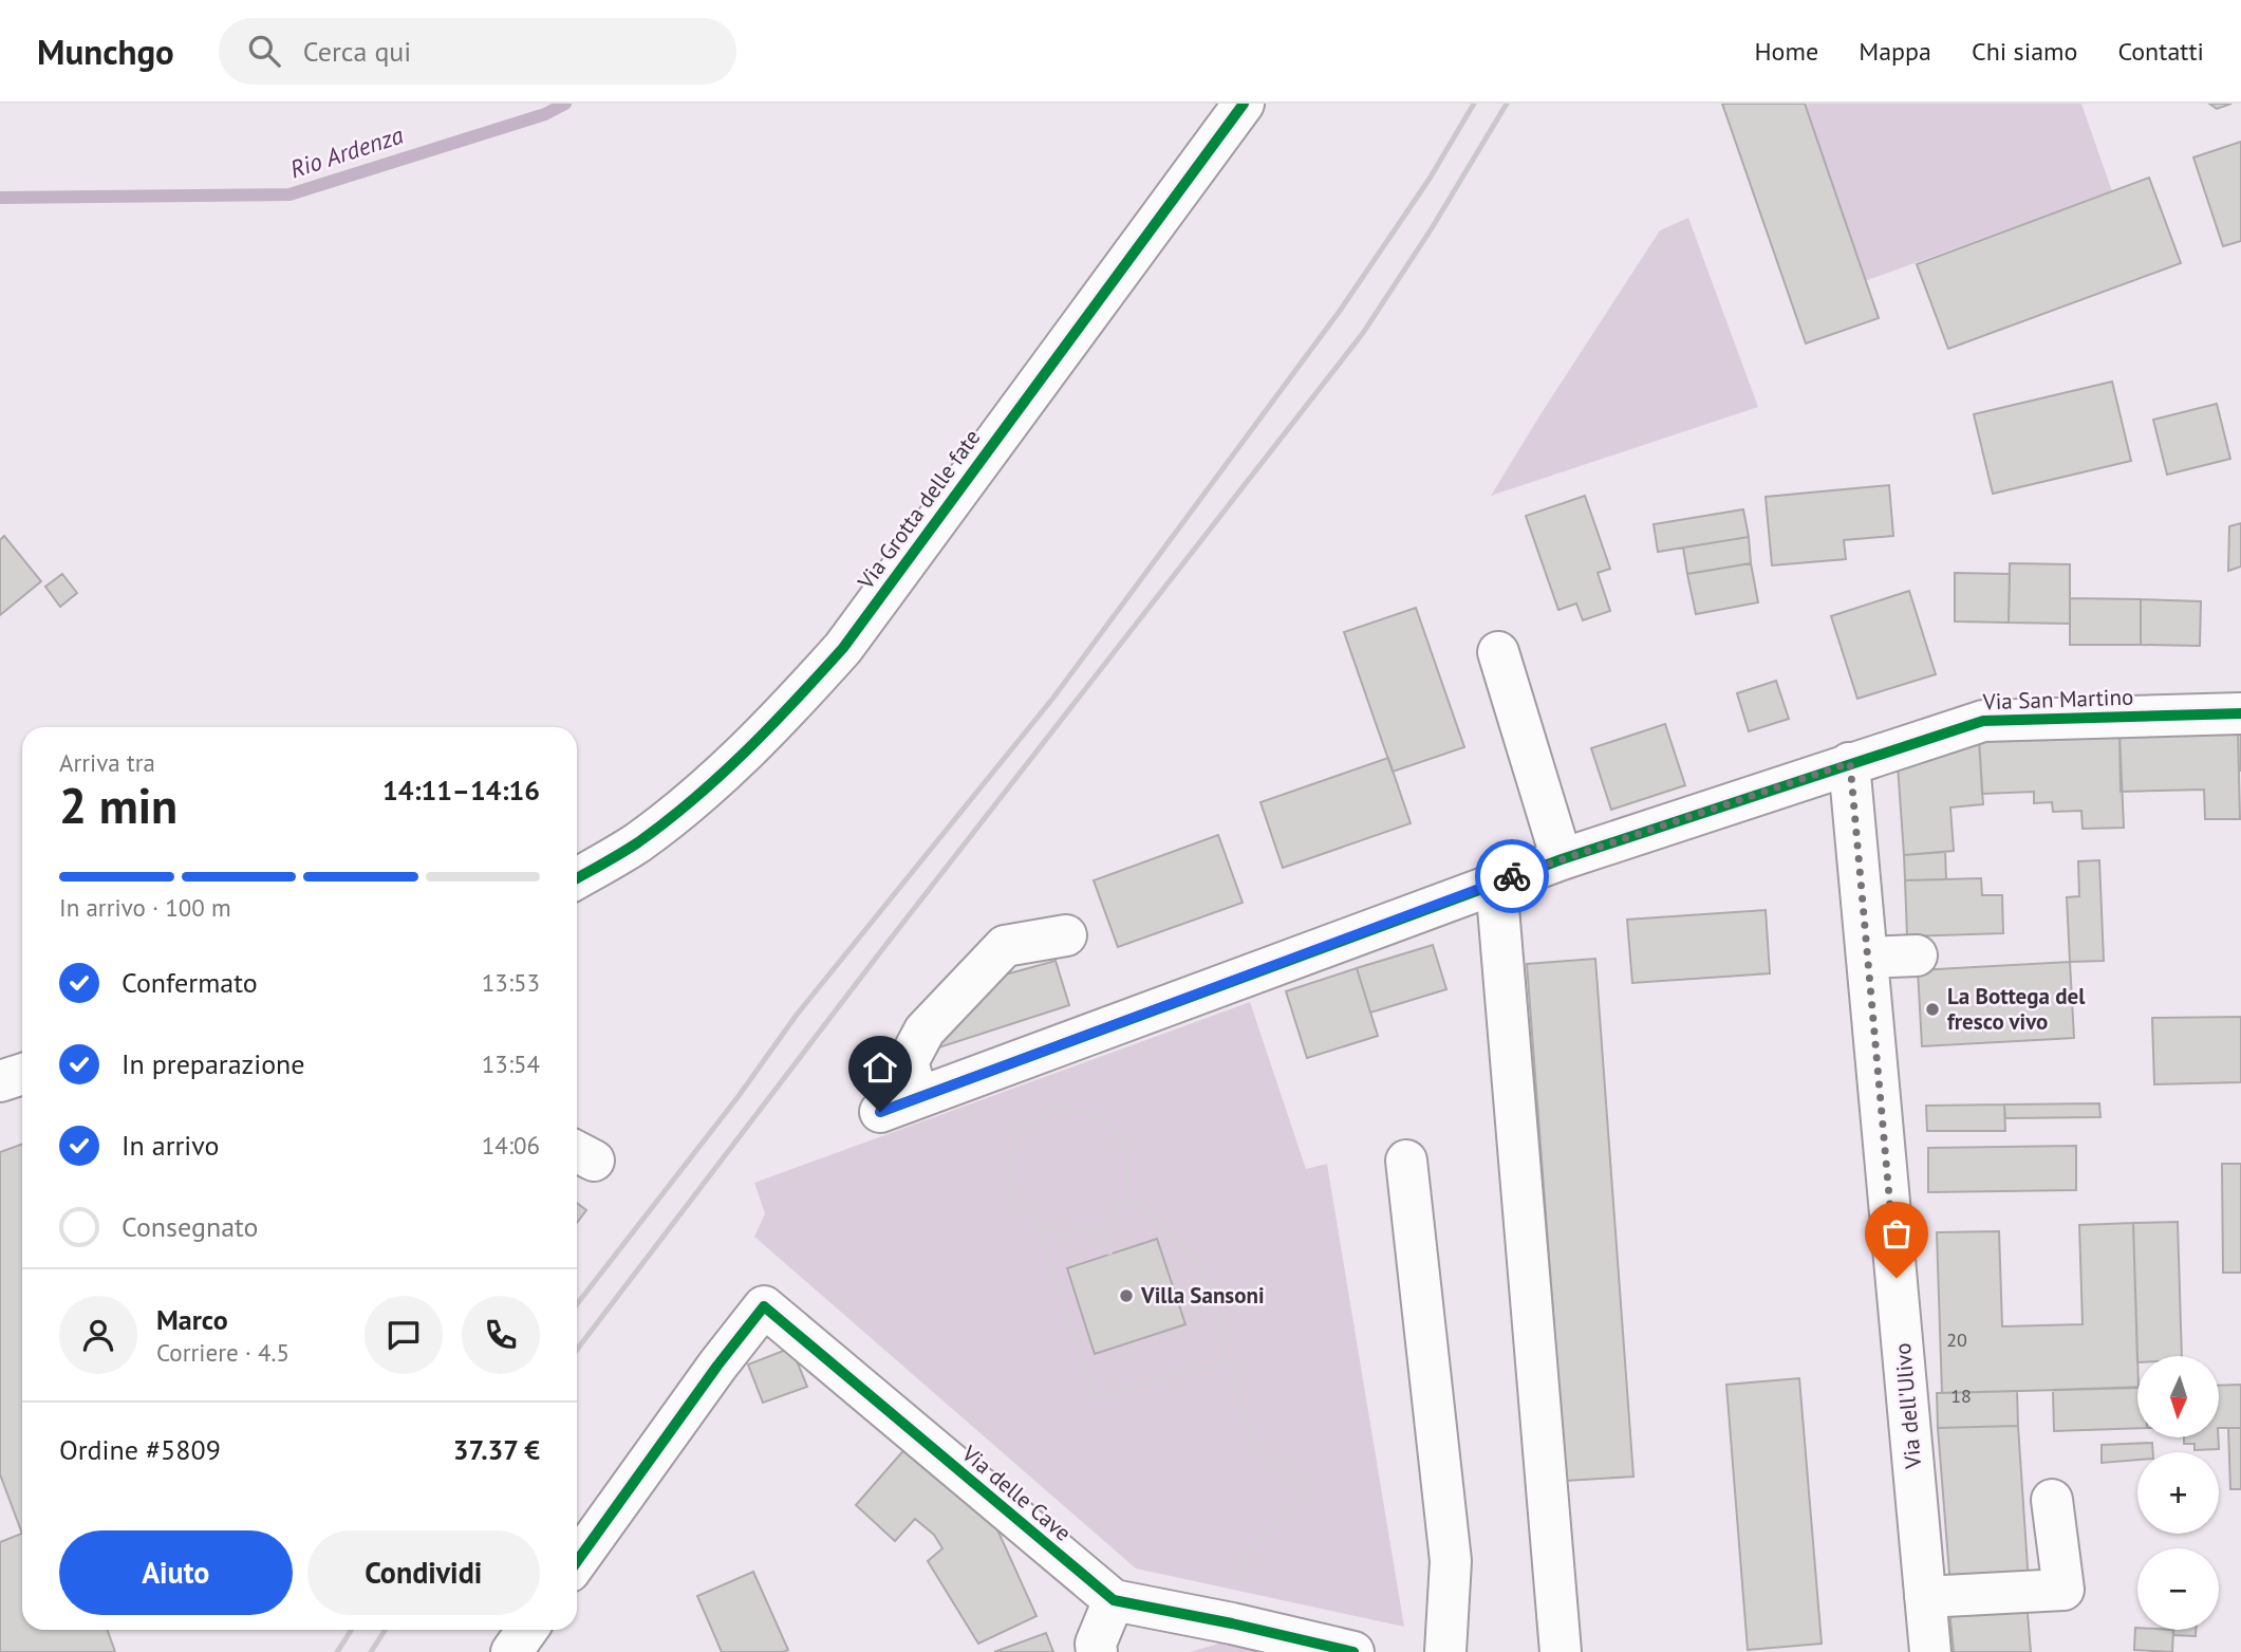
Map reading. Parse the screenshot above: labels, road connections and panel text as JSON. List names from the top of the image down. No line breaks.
{"streets":{"street":["Via Grotta delle fate","Via San Martino","Via dell'Ulivo","Via delle Cave"]},"crossings":[["Via San Martino","Via dell'Ulivo"]],"water":["Rio Ardenza"],"places":["La Bottega del fresco vivo","Villa Sansoni"],"house_numbers":["20","18"],"north":"bottom","page":{"header":"Munchgo","search":"Cerca qui","nav":["Home","Mappa","Chi siamo","Contatti"],"heading":["2 min","Arriva tra","14:11–14:16"],"panel":["Marco","Corriere · 4.5","Ordine #5809","37.37 €"],"bar":"In arrivo · 100 m","list":[["Confermato","13:53"],["In preparazione","13:54"],["In arrivo","14:06"],"Consegnato"],"map_buttons":["+","−"],"buttons":["Aiuto","Condividi"]}}
